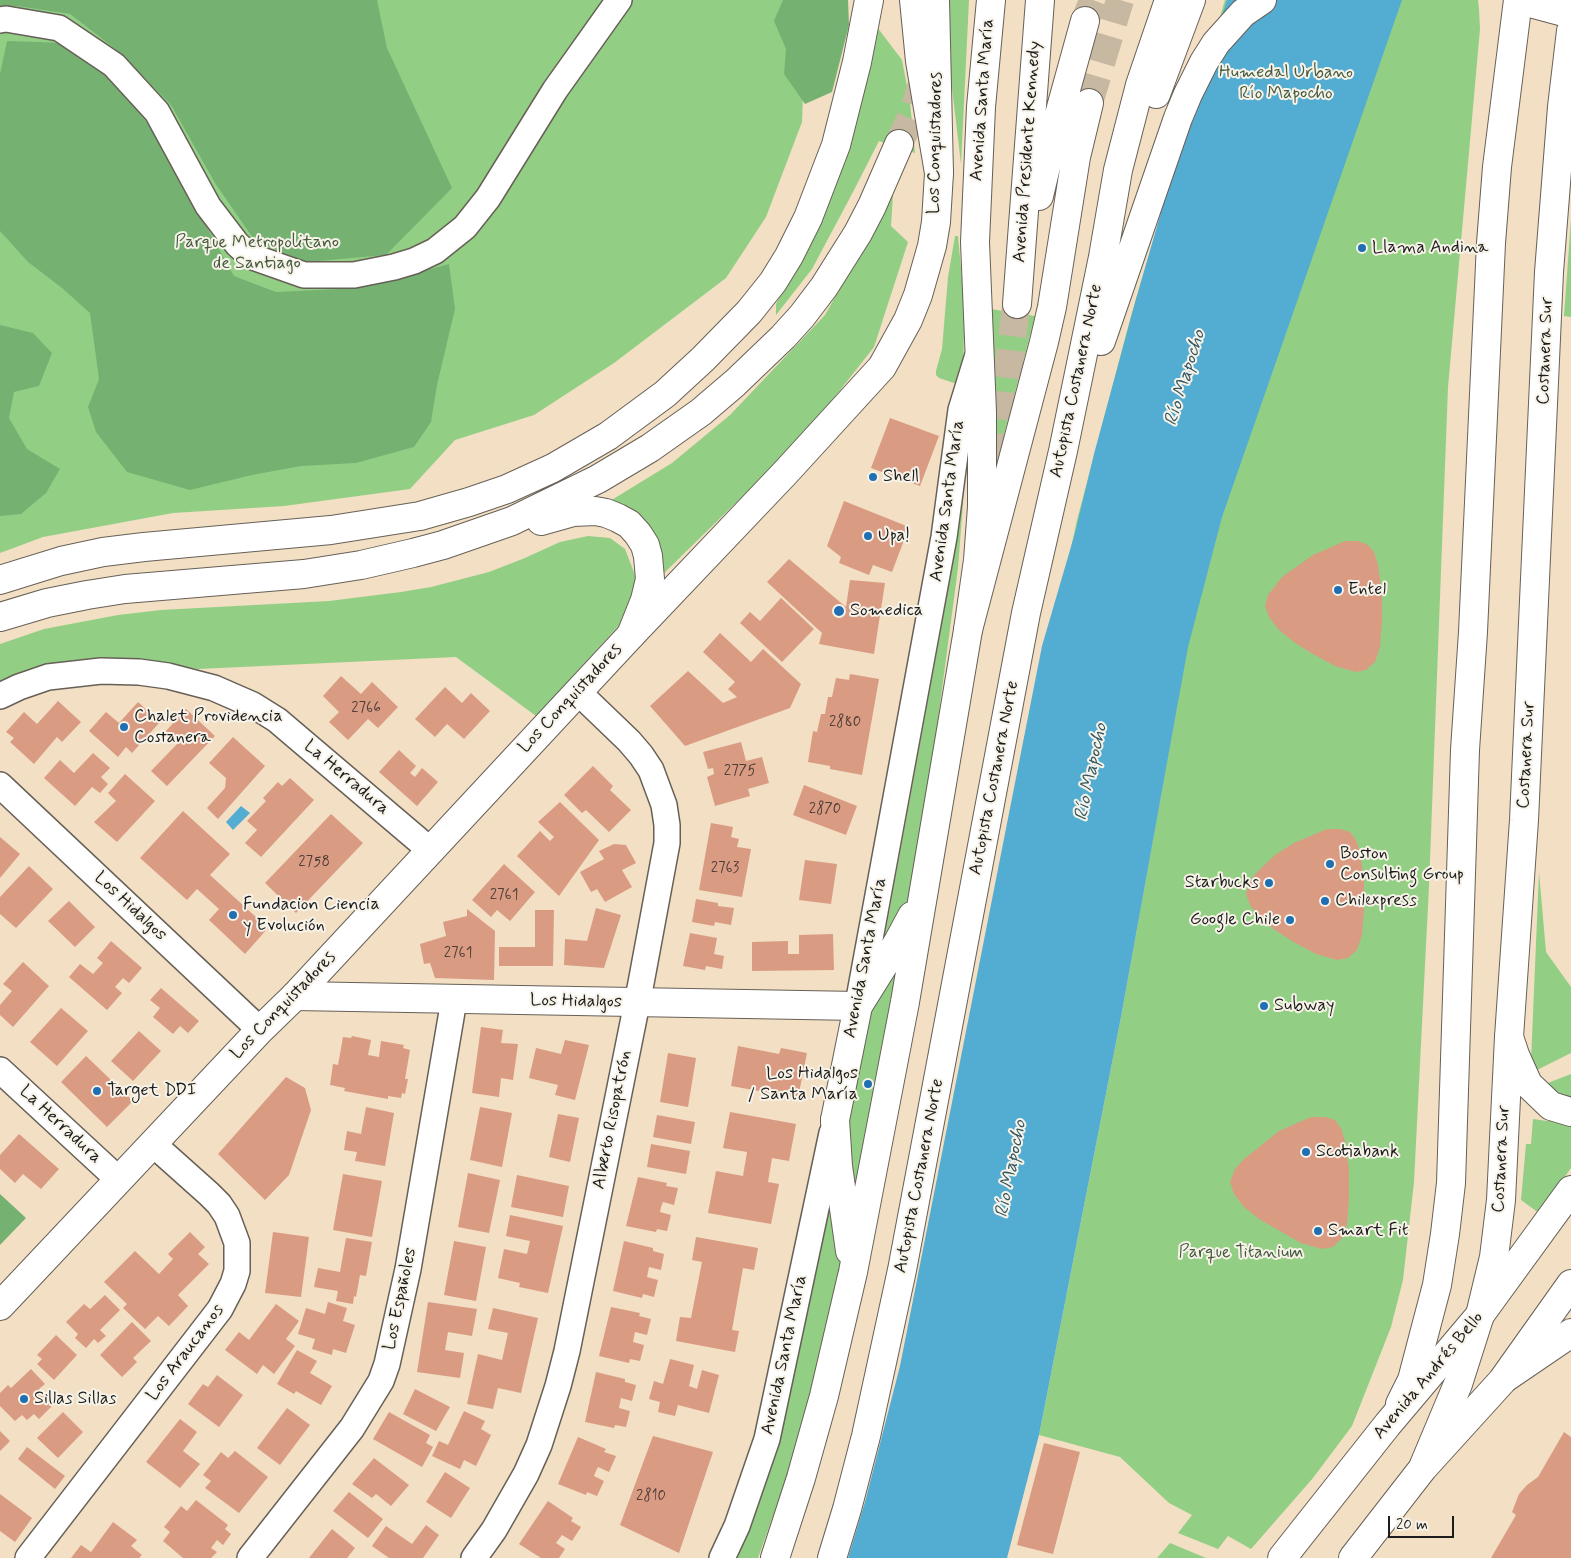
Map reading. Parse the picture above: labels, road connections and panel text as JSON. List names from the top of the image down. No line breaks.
{"streets":{"main road":["Avenida Santa María","Los Conquistadores","Avenida Presidente Kennedy","Costanera Sur","Autopista Costanera Norte","Los Hidalgos","Avenida Andrés Bello"],"street":["La Herradura","Alberto Risopatrón","Los Españoles","Los Araucanos"]},"crossings":[["Avenida Santa María","Los Hidalgos"],["Los Conquistadores","La Herradura"],["Los Conquistadores","Los Hidalgos"],["Los Conquistadores","Alberto Risopatrón"],["Los Conquistadores","Los Araucanos"],["Costanera Sur","Avenida Andrés Bello"],["Los Hidalgos","Alberto Risopatrón"],["Los Hidalgos","Los Españoles"]],"water":["Río Mapocho"],"parks":["Humedal Urbano Río Mapocho","Parque Metropolitano de Santiago","Parque Titanium"],"places":["Llama Andina","Shell","Upa!","Entel","Somedica","Chalet Providencia Costanera","Boston Consulting Group","Starbucks","Chilexpress","Fundacion Ciencia y Evolución","Google Chile","Subway","Los Hidalgos / Santa María","Target DDI","Scotiabank","Smart Fit","Sillas Sillas"],"house_numbers":["2766","2880","2775","2870","2758","2763","2761","2761","2810"],"scale_bar":"20 m"}
